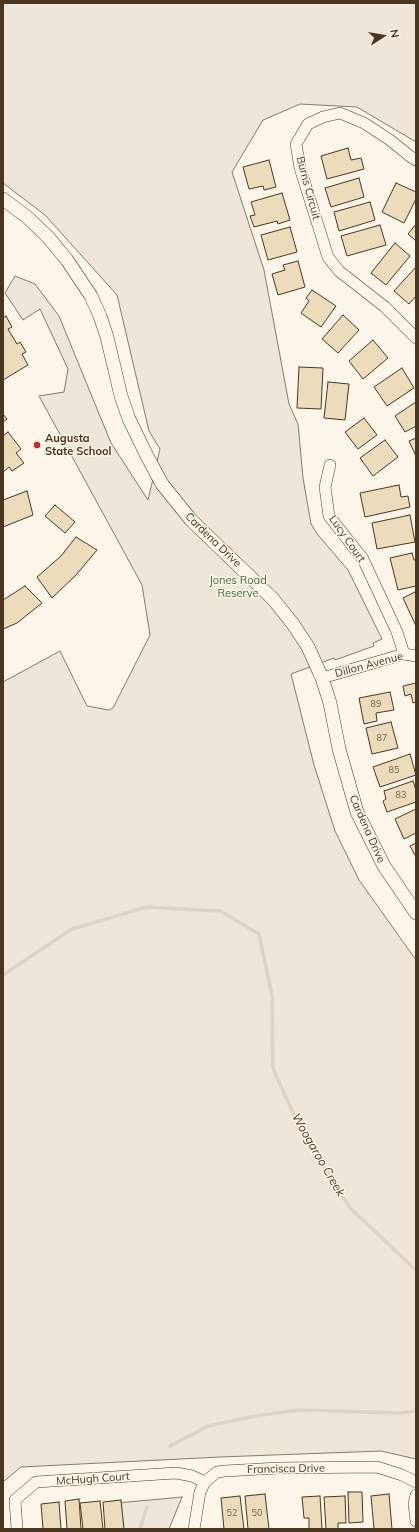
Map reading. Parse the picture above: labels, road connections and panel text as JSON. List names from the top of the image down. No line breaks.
{"streets":{"street":["Burns Circuit","Lucy Court","Cardena Drive","Dillon Avenue","Francisca Drive","McHugh Court"]},"crossings":[["Lucy Court","Dillon Avenue"],["Cardena Drive","Dillon Avenue"],["Francisca Drive","McHugh Court"]],"water":["Woogaroo Creek"],"parks":["Jones Road Reserve"],"places":["Augusta State School"],"house_numbers":["89","87","85","83","52","50"],"north":"right"}
